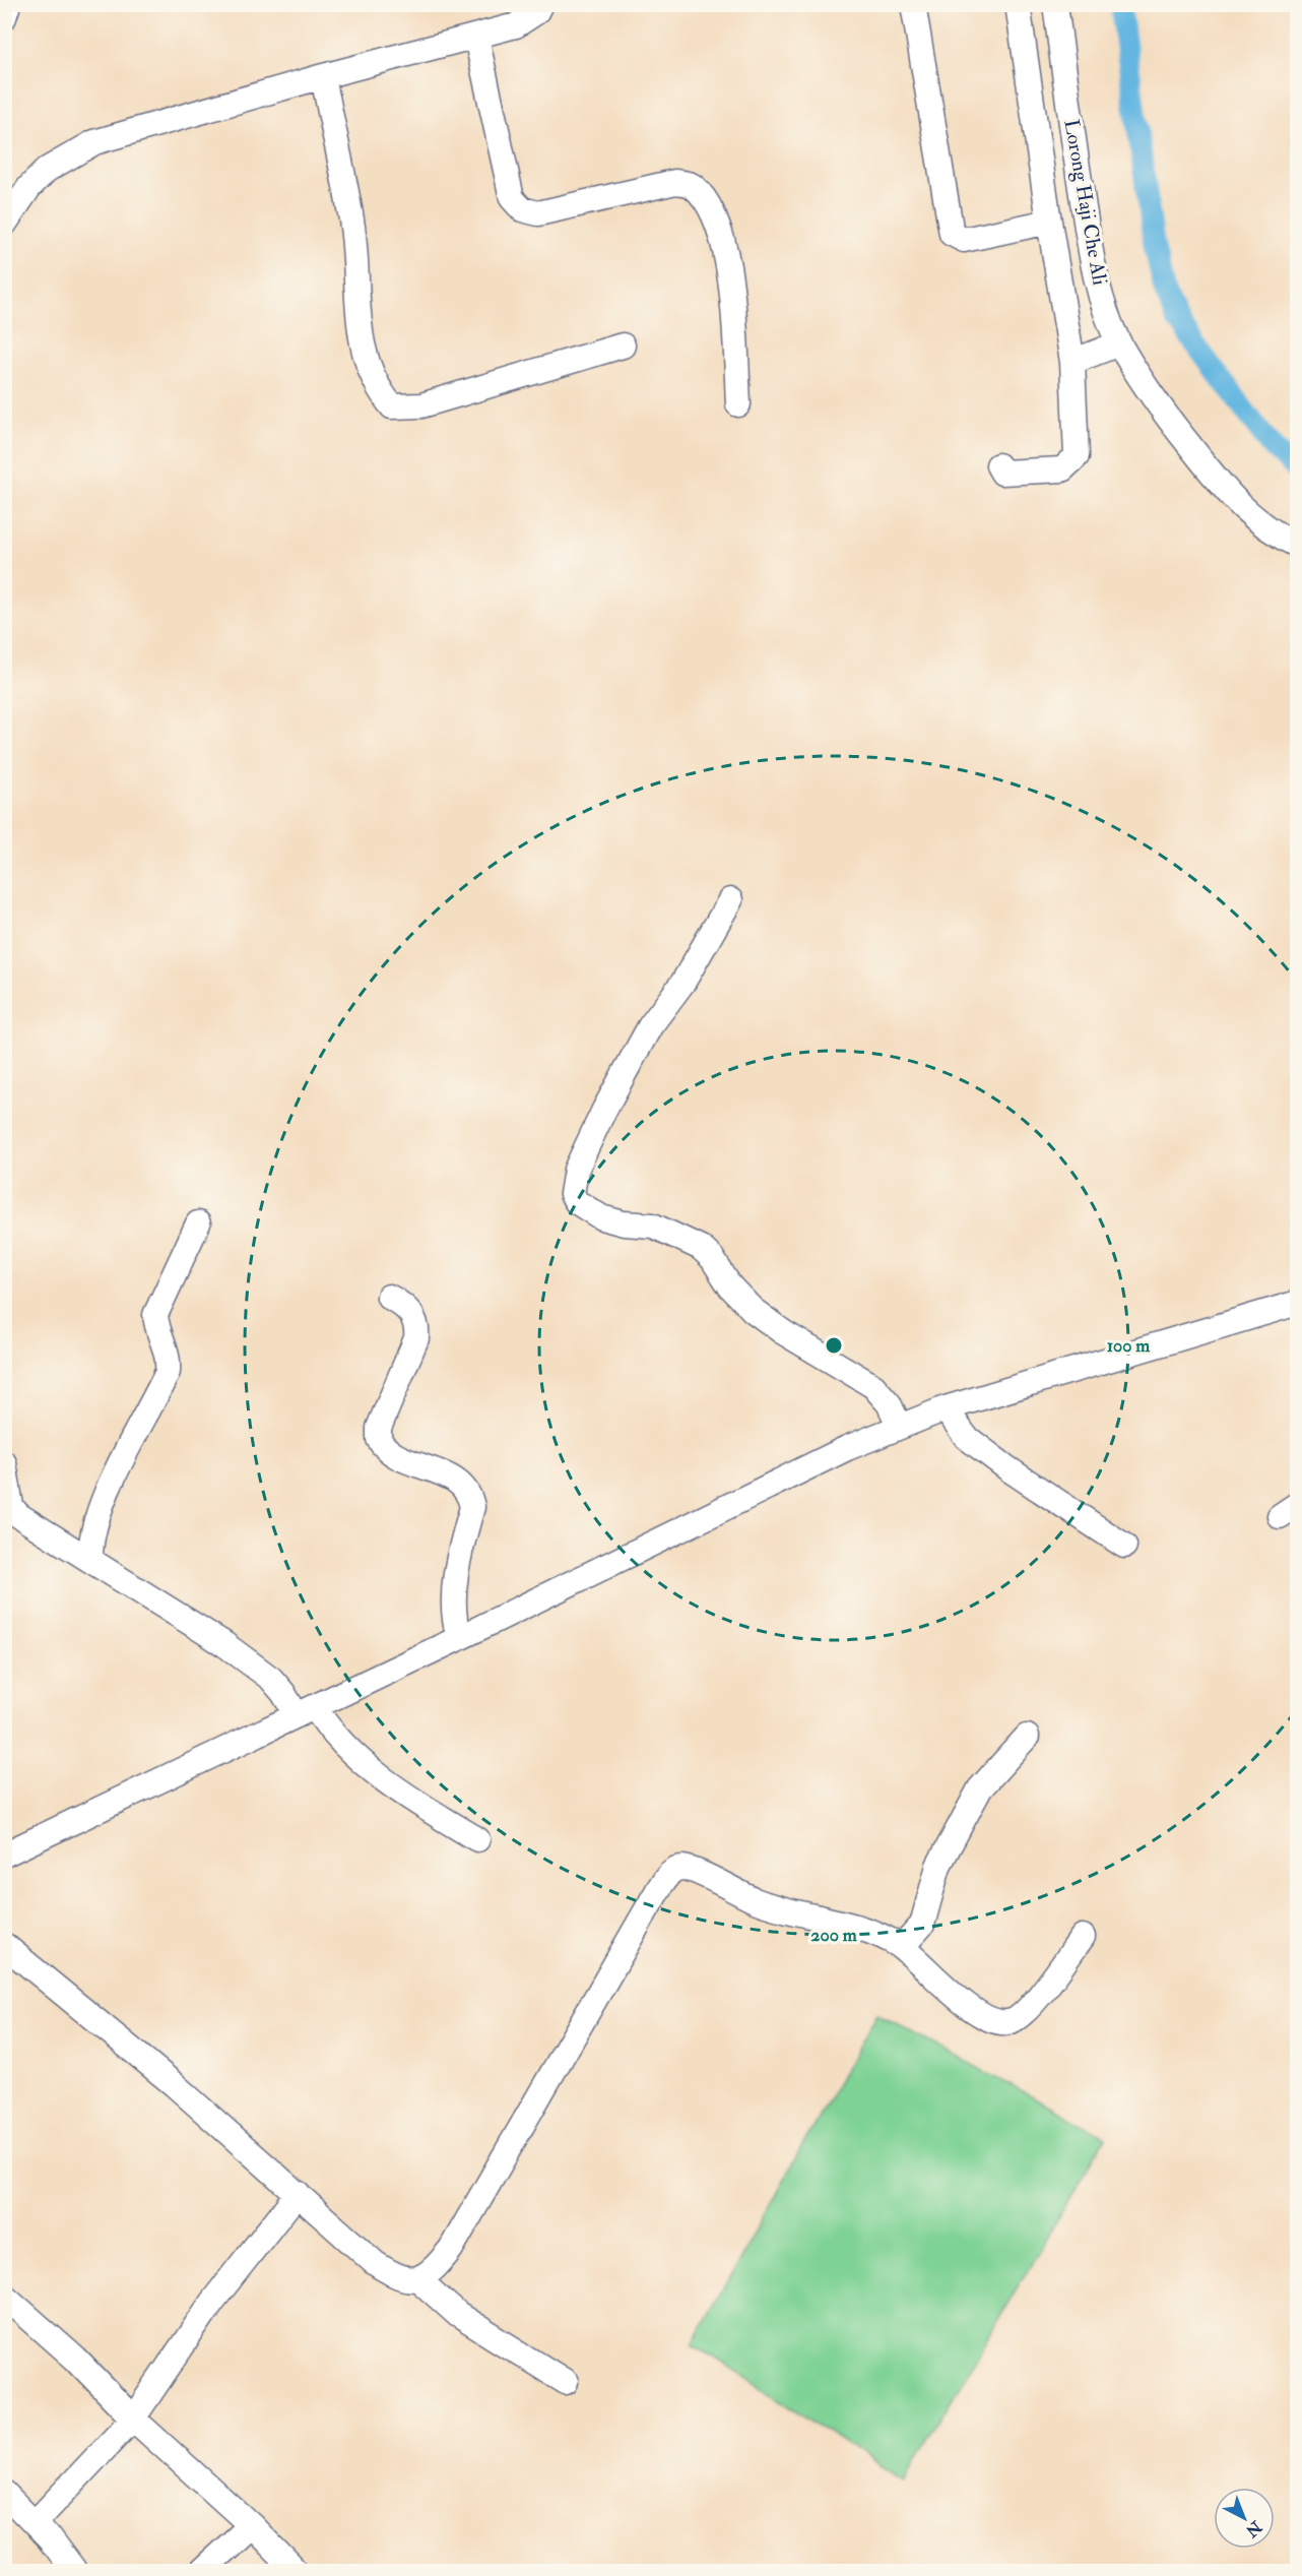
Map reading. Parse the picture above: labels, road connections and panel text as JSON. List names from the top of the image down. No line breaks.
{"streets":{"street":["Lorong Haji Che Ali"]},"north":"bottom right","rings":["100 m","200 m"]}
